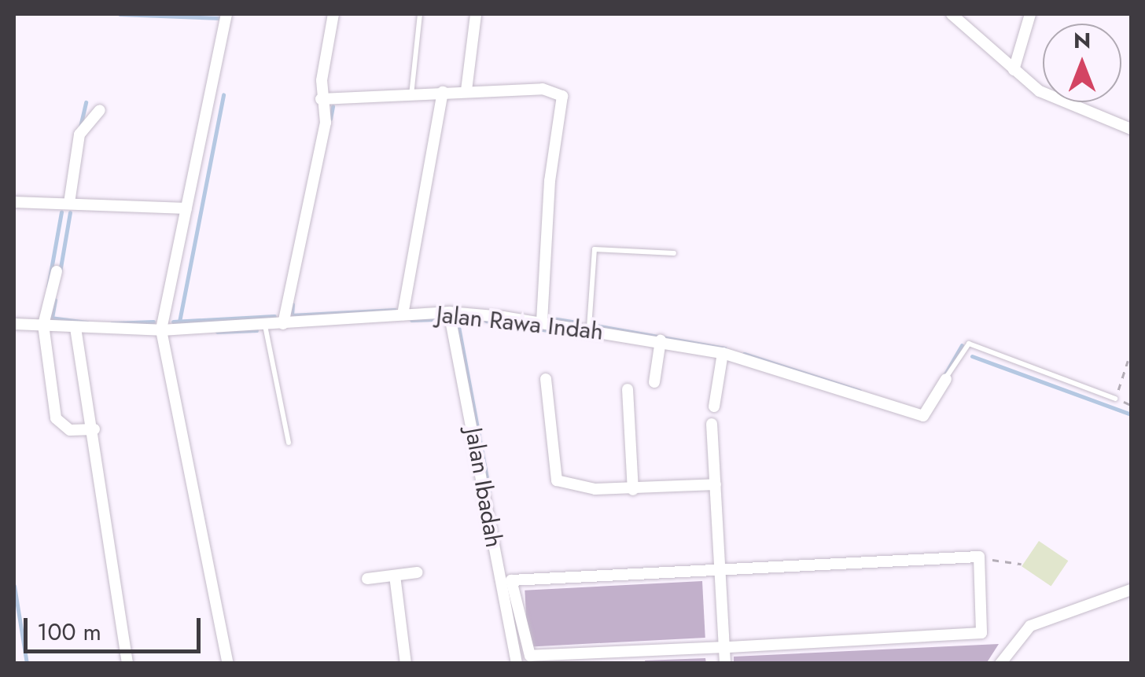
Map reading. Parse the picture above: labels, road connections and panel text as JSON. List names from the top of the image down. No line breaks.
{"streets":{"street":["Jalan Rawa Indah","Jalan Ibadah"]},"crossings":[["Jalan Rawa Indah","Jalan Ibadah"]],"scale_bar":"100 m","north":"top"}
